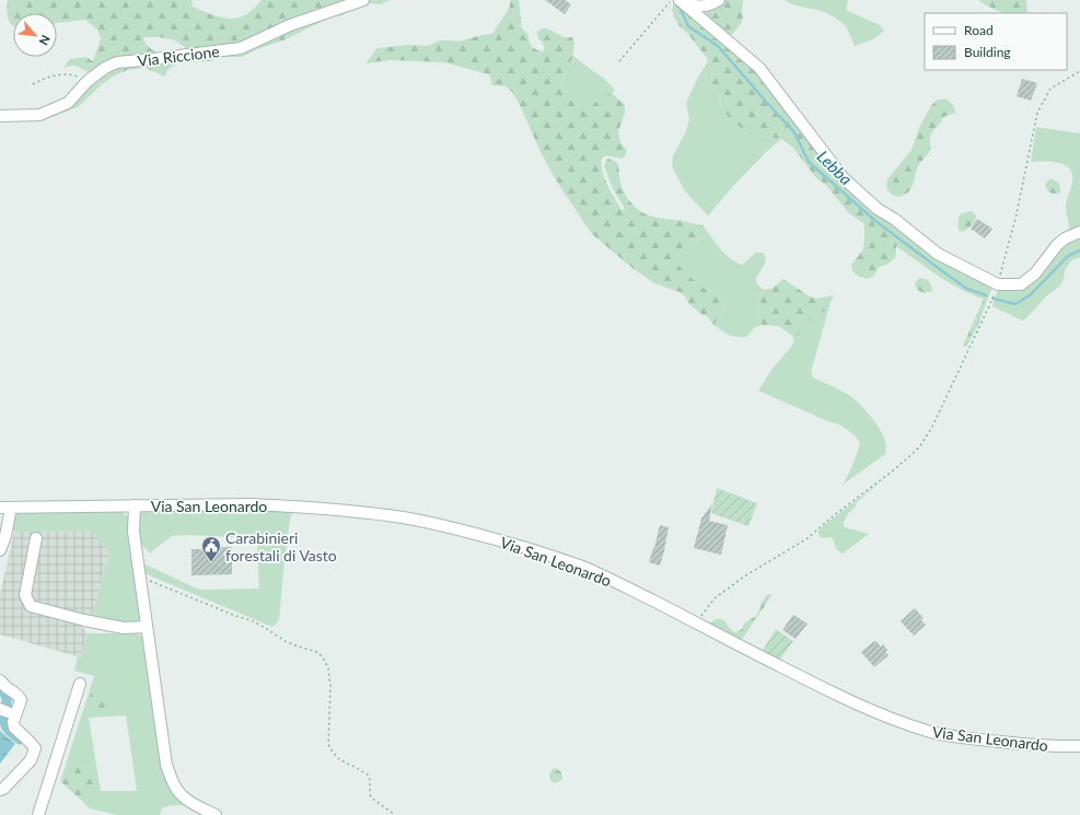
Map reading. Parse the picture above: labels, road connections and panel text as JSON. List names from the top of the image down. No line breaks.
{"streets":{"street":["Via Riccione","Via San Leonardo"]},"water":["Lebba"],"places":{"public building":["Carabinieri forestali di Vasto"]},"legend":["Road","Building"],"north":"bottom right"}
